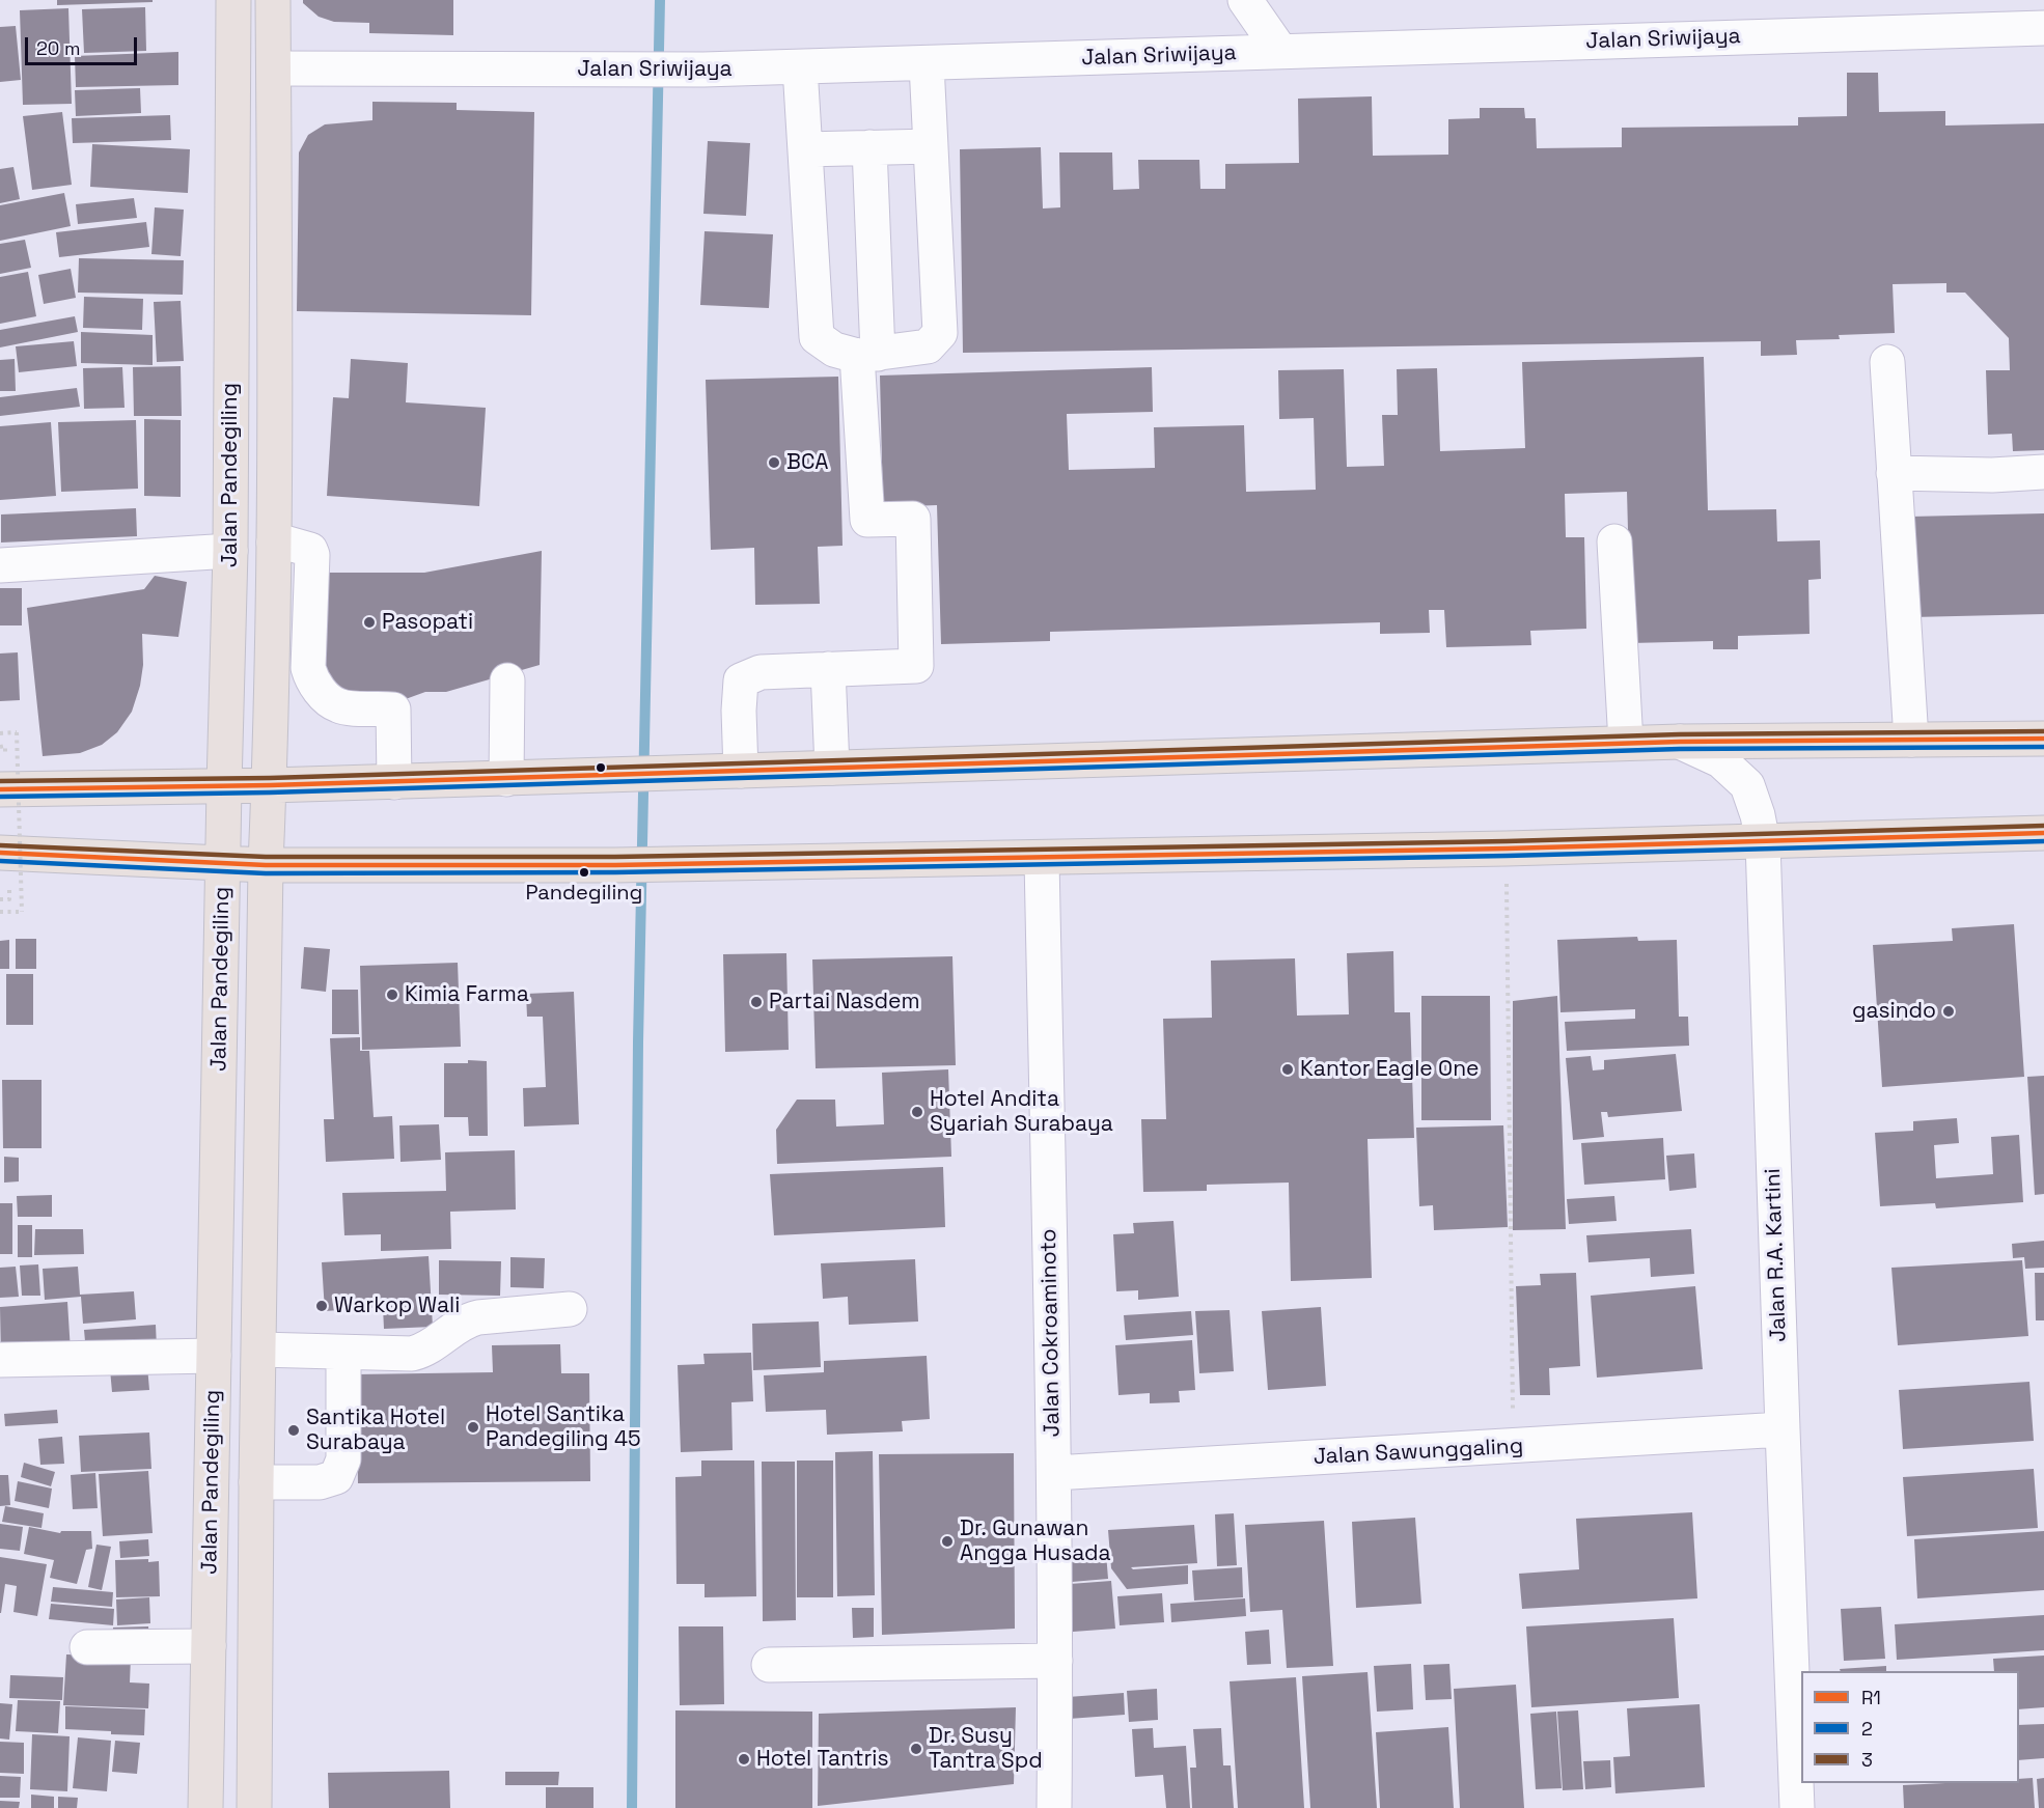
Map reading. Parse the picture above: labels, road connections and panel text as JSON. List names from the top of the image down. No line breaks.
{"streets":{"main road":["Jalan Pandegiling"],"street":["Jalan Sriwijaya","Jalan R.A. Kartini","Jalan Cokroaminoto","Jalan Sawunggaling"]},"crossings":[["Jalan Sriwijaya","Jalan Pandegiling"],["Jalan R.A. Kartini","Jalan Sawunggaling"],["Jalan Cokroaminoto","Jalan Sawunggaling"]],"places":["BCA","Pasopati","Pandegiling","Kimia Farma","Partai Nasdem","gasindo","Kantor Eagle One","Hotel Andita Syariah Surabaya","Warkop Wali","Hotel Santika Pandegiling 45","Santika Hotel Surabaya","Dr. Gunawan Angga Husada","Dr. Susy Tantra Spd","Hotel Tantris"],"lines":["transit line 3","transit line R1","transit line 2"],"legend":["R1","2","3"],"scale_bar":"20 m"}
